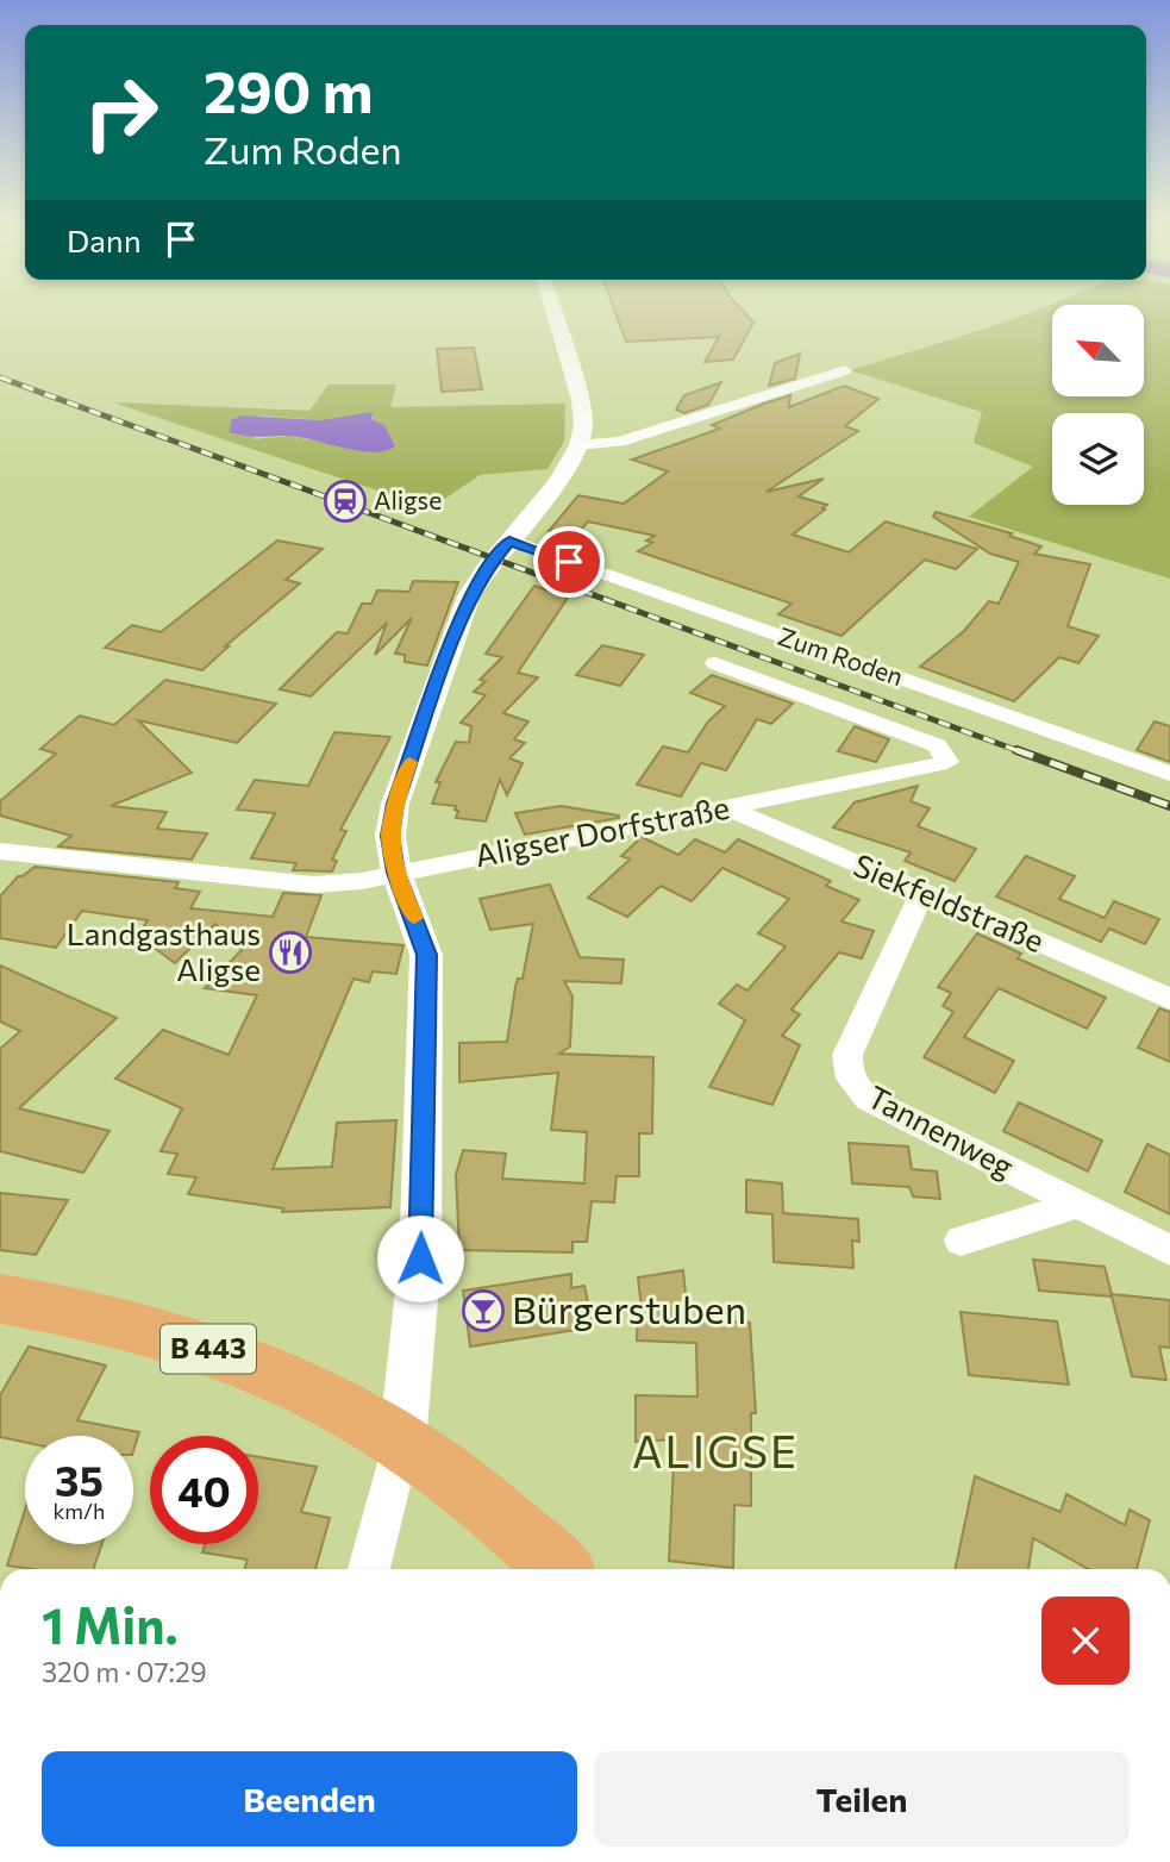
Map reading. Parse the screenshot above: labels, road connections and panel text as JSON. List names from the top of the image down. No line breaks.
{"streets":{"main road":["B 443"],"street":["Zum Roden","Aligser Dorfstraße","Siekfeldstraße","Tannenweg"]},"crossings":[["Aligser Dorfstraße","Siekfeldstraße"],["Siekfeldstraße","Tannenweg"]],"districts":["ALIGSE"],"places":{"station":["Aligse"],"restaurant":["Landgasthaus Aligse"],"bar":["Bürgerstuben"]},"north":"top left","page":{"turn":["290 m","Zum Roden"],"then":"Dann","speed":"35 km/h","limit":"40","heading":["1 Min.","320 m · 07:29"],"buttons":["Beenden","Teilen"]}}
